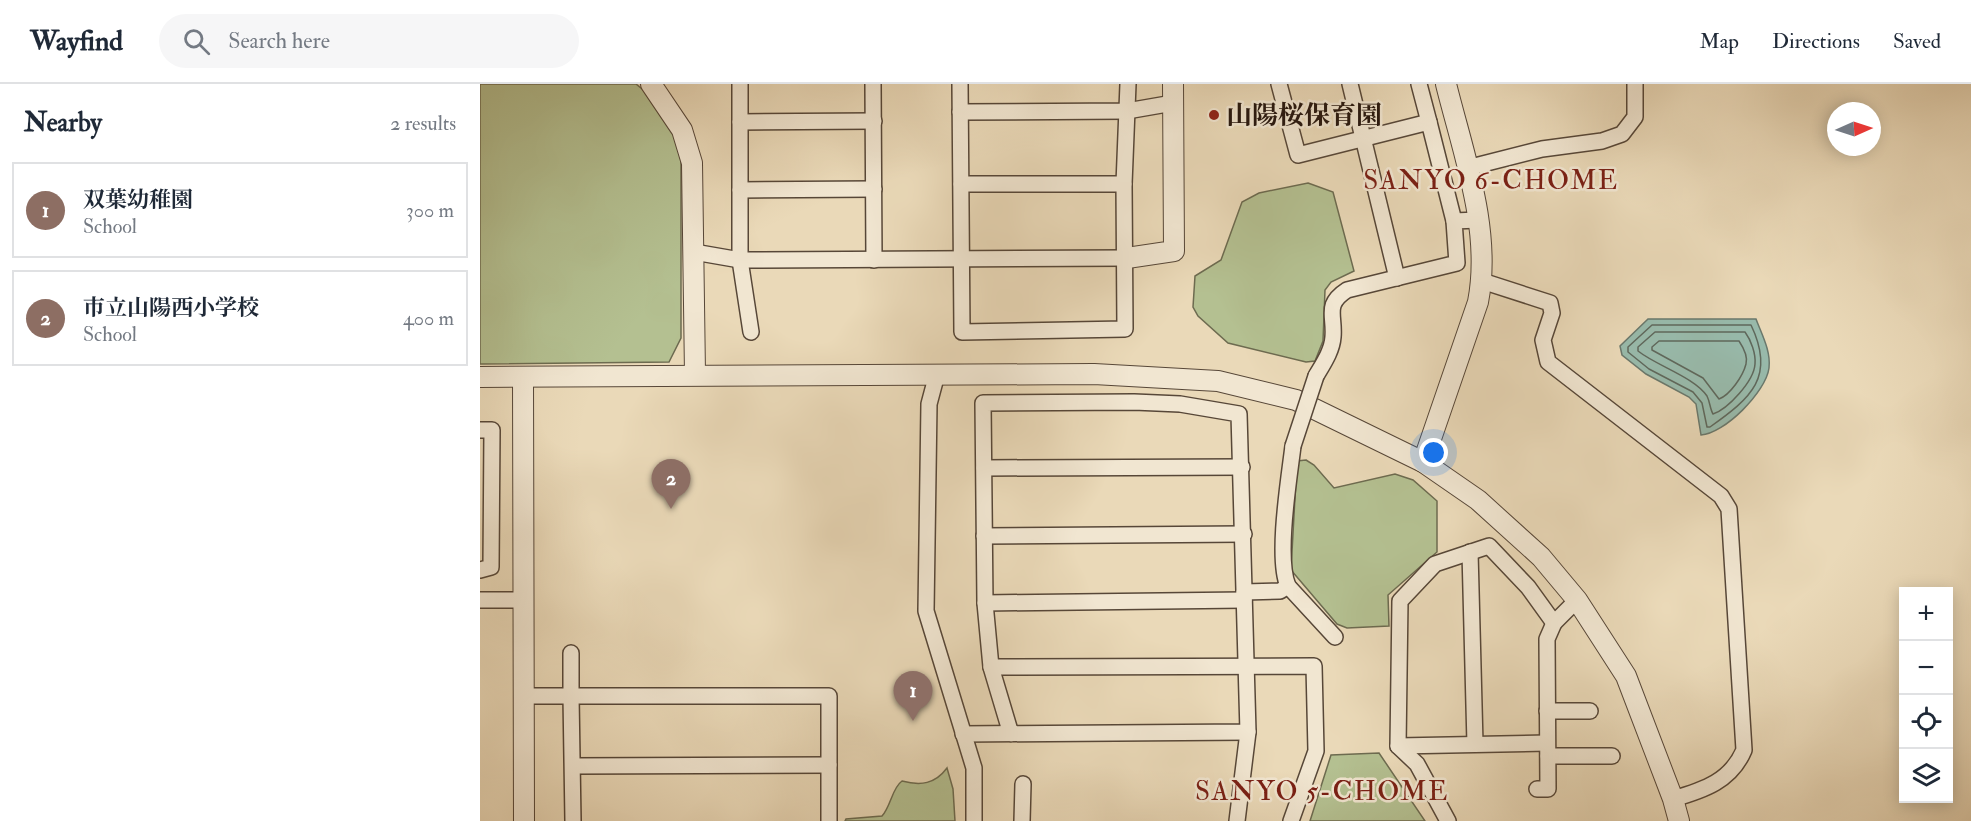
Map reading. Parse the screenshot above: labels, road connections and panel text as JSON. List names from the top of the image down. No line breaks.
{"districts":["SANYO 6-CHOME","SANYO 5-CHOME"],"places":["山陽桜保育園"],"north":"right","page":{"header":"Wayfind","search":"Search here","nav":["Map","Directions","Saved"],"heading":["Nearby","2 results"],"list":[{"mark":"1","name":"双葉幼稚園","note":"School","value":"300 m"},{"mark":"2","name":"市立山陽西小学校","note":"School","value":"400 m"}],"pins":["2","1"],"map_buttons":["+","−"]}}
